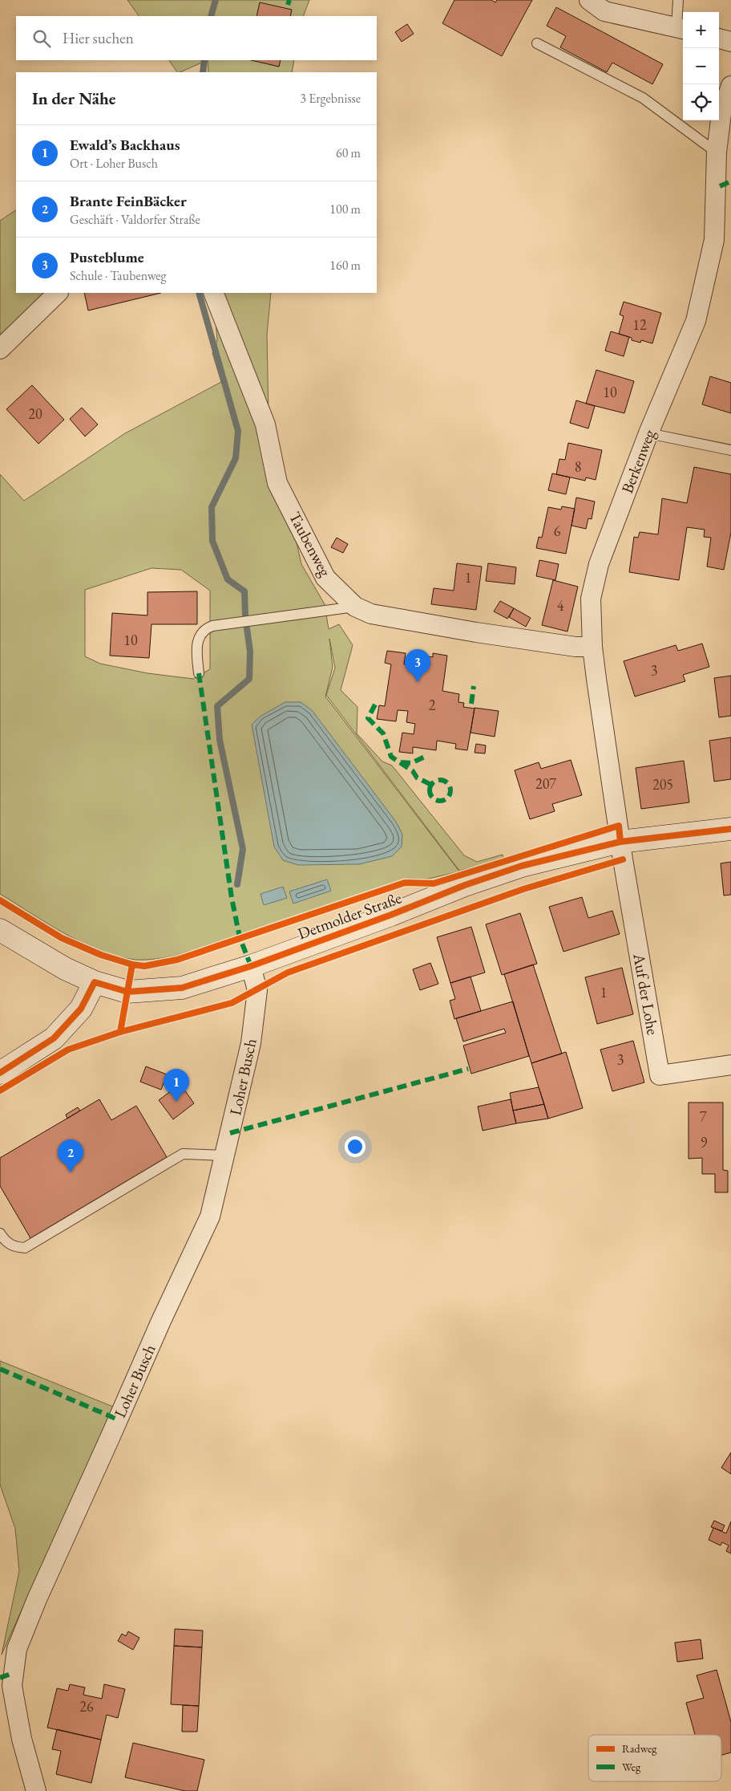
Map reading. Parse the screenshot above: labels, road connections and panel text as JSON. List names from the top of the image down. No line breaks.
{"streets":{"main road":["Detmolder Straße"],"street":["Berkenweg","Taubenweg","Auf der Lohe","Loher Busch"]},"crossings":[["Berkenweg","Taubenweg"],["Berkenweg","Detmolder Straße"],["Berkenweg","Auf der Lohe"],["Detmolder Straße","Auf der Lohe"],["Detmolder Straße","Loher Busch"]],"house_numbers":["12","10","20","8","6","1","4","10","3","2","207","205","1","3","7","9","26"],"legend":["Radweg","Weg"],"page":{"map_buttons":["+","−"],"search":"Hier suchen","heading":["In der Nähe","3 Ergebnisse"],"list":[{"mark":"1","name":"Ewald’s Backhaus","note":"Ort · Loher Busch","value":"60 m"},{"mark":"2","name":"Brante FeinBäcker","note":"Geschäft · Valdorfer Straße","value":"100 m"},{"mark":"3","name":"Pusteblume","note":"Schule · Taubenweg","value":"160 m"}],"pins":["3","1","2"]}}
